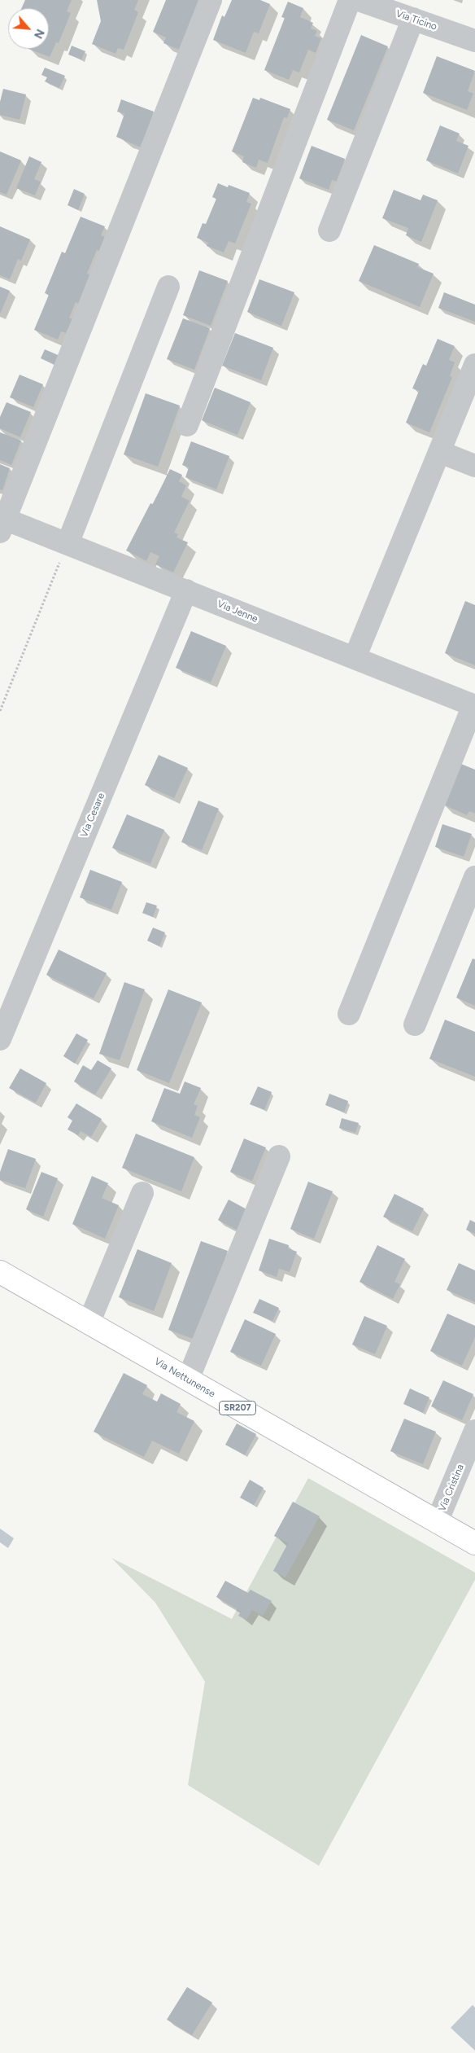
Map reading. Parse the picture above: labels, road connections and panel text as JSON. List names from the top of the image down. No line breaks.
{"streets":{"main road":["Via Nettunense","SR207"],"street":["Via Ticino","Via Jenne","Via Cesare","Via Cristina"]},"crossings":[["Via Jenne","Via Cesare"],["Via Nettunense","Via Cristina"]],"north":"bottom right"}
